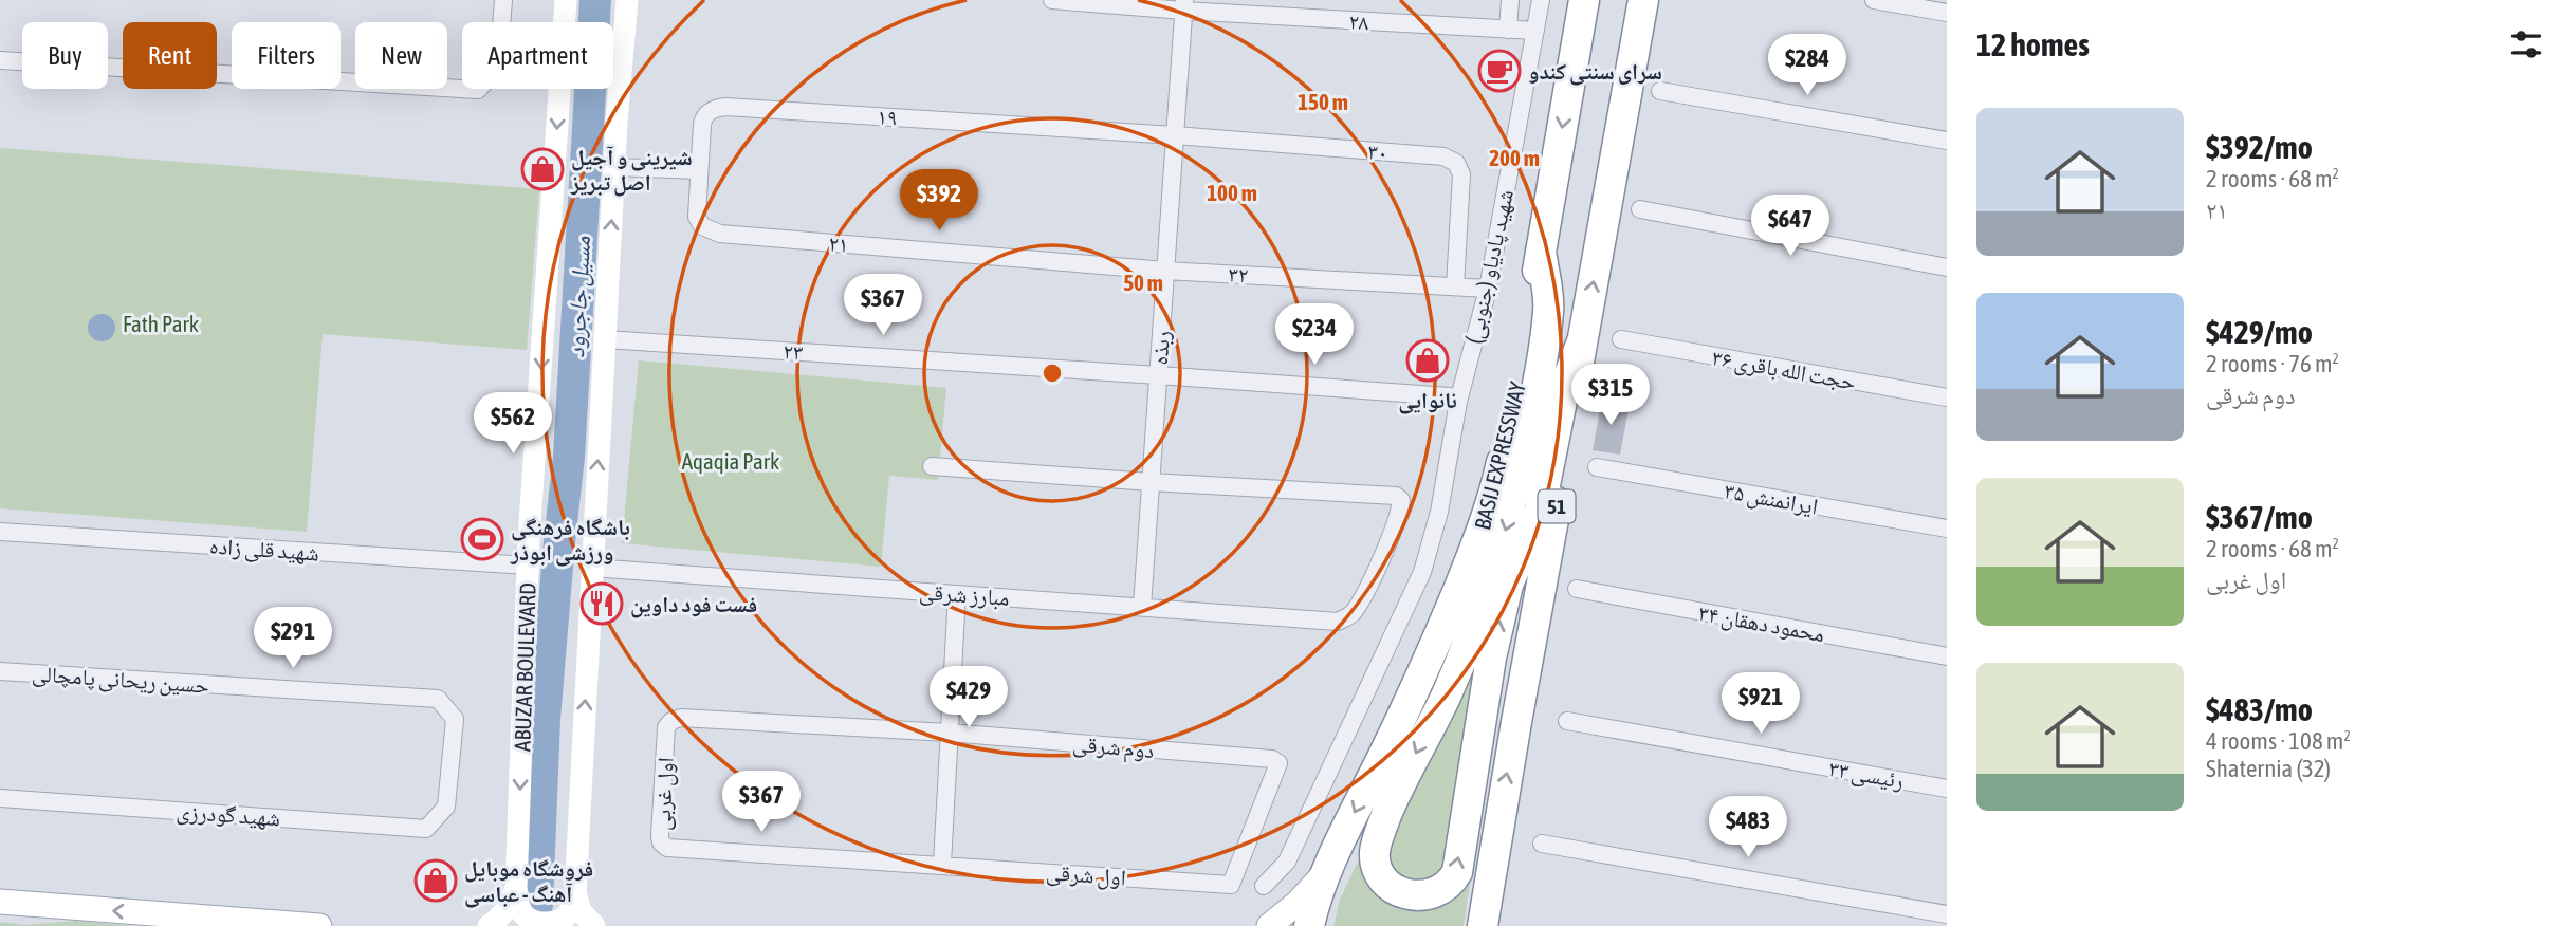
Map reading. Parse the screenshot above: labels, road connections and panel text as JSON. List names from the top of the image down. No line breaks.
{"streets":{"highway":["BASIJ EXPRESSWAY","51"],"main road":["ABUZAR BOULEVARD"],"street":["۲۸","۱۹","۳۰","۲۱","شهید پادیاو (جنوبی)","۳۲","ربذه","۲۳","حجت الله باقری ۳۶","ایرانمنش ۳۵","شهید قلی زاده","مبارز شرقی","محمود دهقان ۳۴","حسین ریحانی پامچالی","دوم شرقی","رئیسی ۳۳","اول غربی","شهید گودرزی","اول شرقی"]},"crossings":[["۲۸","شهید پادیاو (جنوبی)"],["۲۸","ربذه"],["۱۹","۳۰"],["۱۹","۲۱"],["۱۹","ربذه"],["۳۰","۳۲"],["۳۰","ربذه"],["۲۱","۳۲"],["۲۱","ربذه"],["شهید پادیاو (جنوبی)","۳۲"],["شهید پادیاو (جنوبی)","۲۳"],["۳۲","ربذه"],["ربذه","۲۳"],["ربذه","مبارز شرقی"],["شهید قلی زاده","ABUZAR BOULEVARD"],["حسین ریحانی پامچالی","شهید گودرزی"],["دوم شرقی","اول غربی"],["دوم شرقی","اول شرقی"],["اول غربی","اول شرقی"]],"water":["مسیل جاجرود"],"parks":["Fath Park","Aqaqia Park"],"places":{"cafe":["سرای سنتی کندو"],"shop":["شیرینی و آجیل اصل تبریز","نانوایی","فروشگاه موبایل آهنگ - عباسی"],"sports":["باشگاه فرهنگی ورزشی ابوذر"],"restaurant":["فست فود داوین"]},"page":{"heading":"12 homes","chip":["Buy","Rent","Filters","New","Apartment"],"price":["$284","$392","$647","$367","$234","$315","$562","$291","$429","$921","$367","$483"],"list":[{"name":"$392/mo","note":"2 rooms · 68 m² · ۲۱"},{"name":"$429/mo","note":"2 rooms · 76 m² · دوم شرقی"},{"name":"$367/mo","note":"2 rooms · 68 m² · اول غربی"},{"name":"$483/mo","note":"4 rooms · 108 m² · Shaternia (32)"}]},"rings":["150 m","200 m","100 m","50 m"]}
